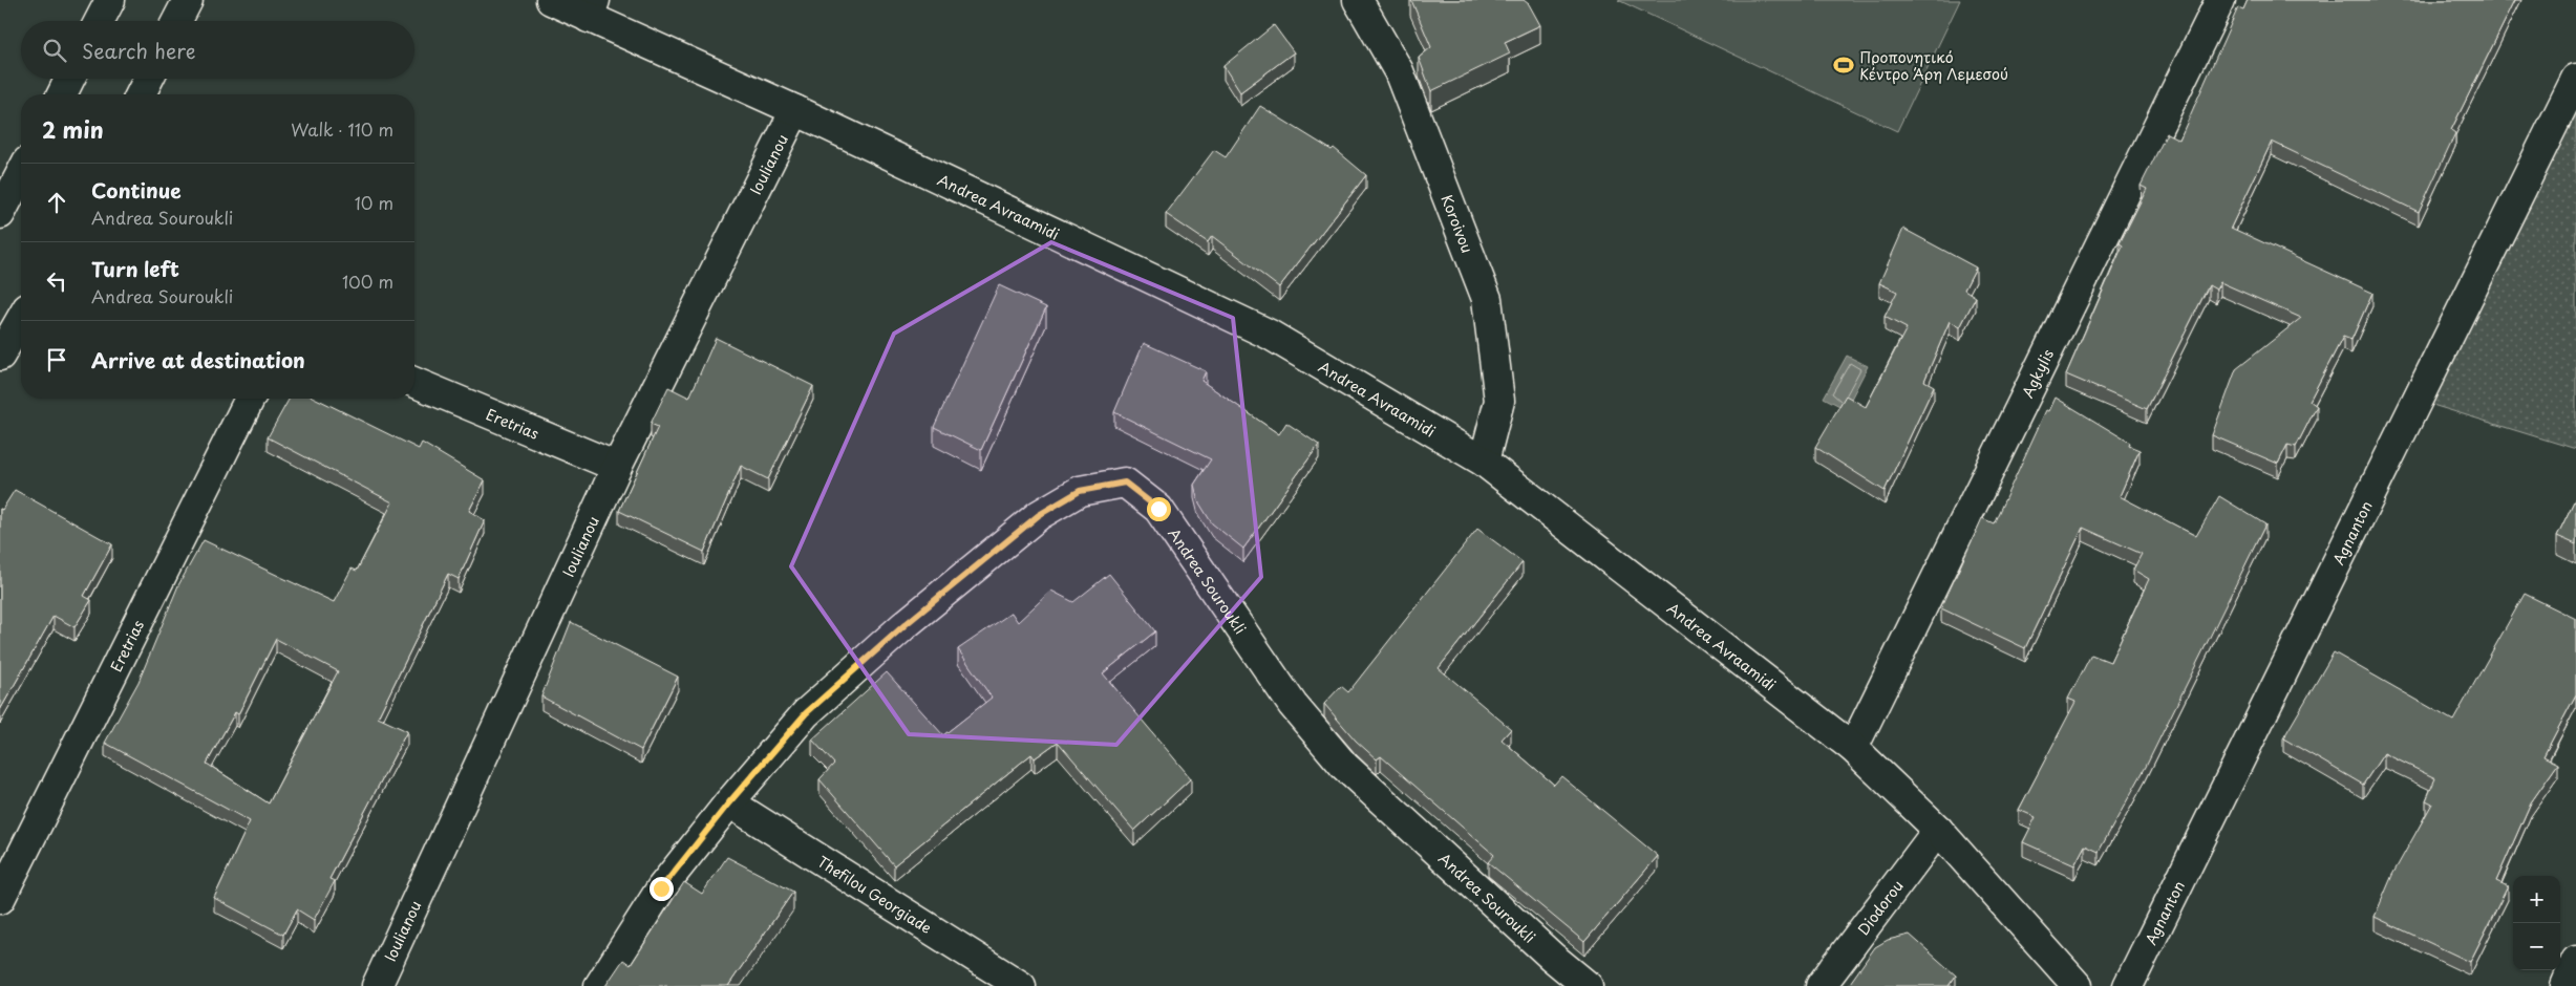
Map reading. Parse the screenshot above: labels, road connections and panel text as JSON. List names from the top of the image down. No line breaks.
{"streets":{"street":["Ioulianou","Andrea Avraamidi","Koroivou","Agkylis","Eretrias","Agnanton","Andrea Souroukli","Thefilou Georgiade","Diodorou"]},"crossings":[["Ioulianou","Andrea Avraamidi"],["Ioulianou","Eretrias"],["Andrea Avraamidi","Koroivou"],["Andrea Avraamidi","Agkylis"],["Andrea Avraamidi","Diodorou"],["Andrea Souroukli","Thefilou Georgiade"]],"places":{"sports":["Προπονητικό Κέντρο Άρη Λεμεσού"]},"page":{"search":"Search here","heading":["2 min","Walk · 110 m"],"list":[["Continue","Andrea Souroukli","10 m"],["Turn left","Andrea Souroukli","100 m"],"Arrive at destination"],"map_buttons":["+","−"]}}
